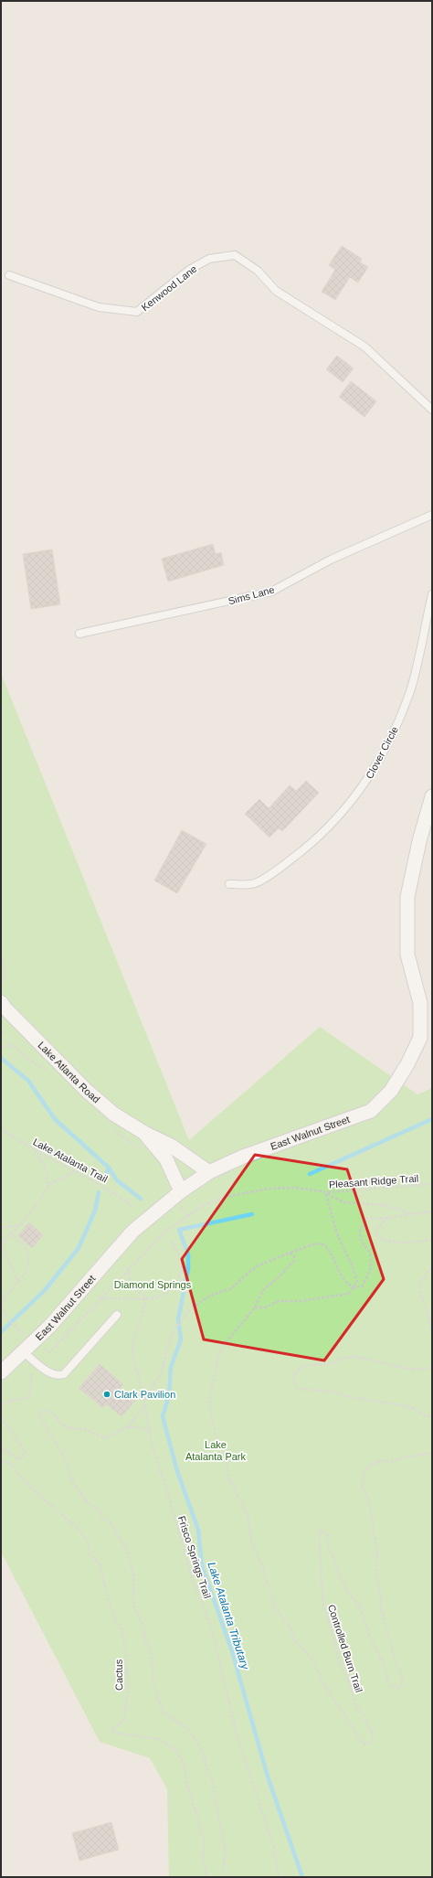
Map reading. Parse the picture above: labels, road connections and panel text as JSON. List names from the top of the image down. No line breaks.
{"streets":{"street":["Lake Atlanta Road","East Walnut Street"],"lane":["Kenwood Lane","Sims Lane","Clover Circle"],"path":["Lake Atalanta Trail","Pleasant Ridge Trail","Frisco Springs Trail","Controlled Burn Trail","Cactus"]},"crossings":[["Lake Atlanta Road","East Walnut Street"]],"water":["Lake Atalanta Tributary"],"parks":["Diamond Springs","Lake Atalanta Park"],"places":["Clark Pavilion"]}
